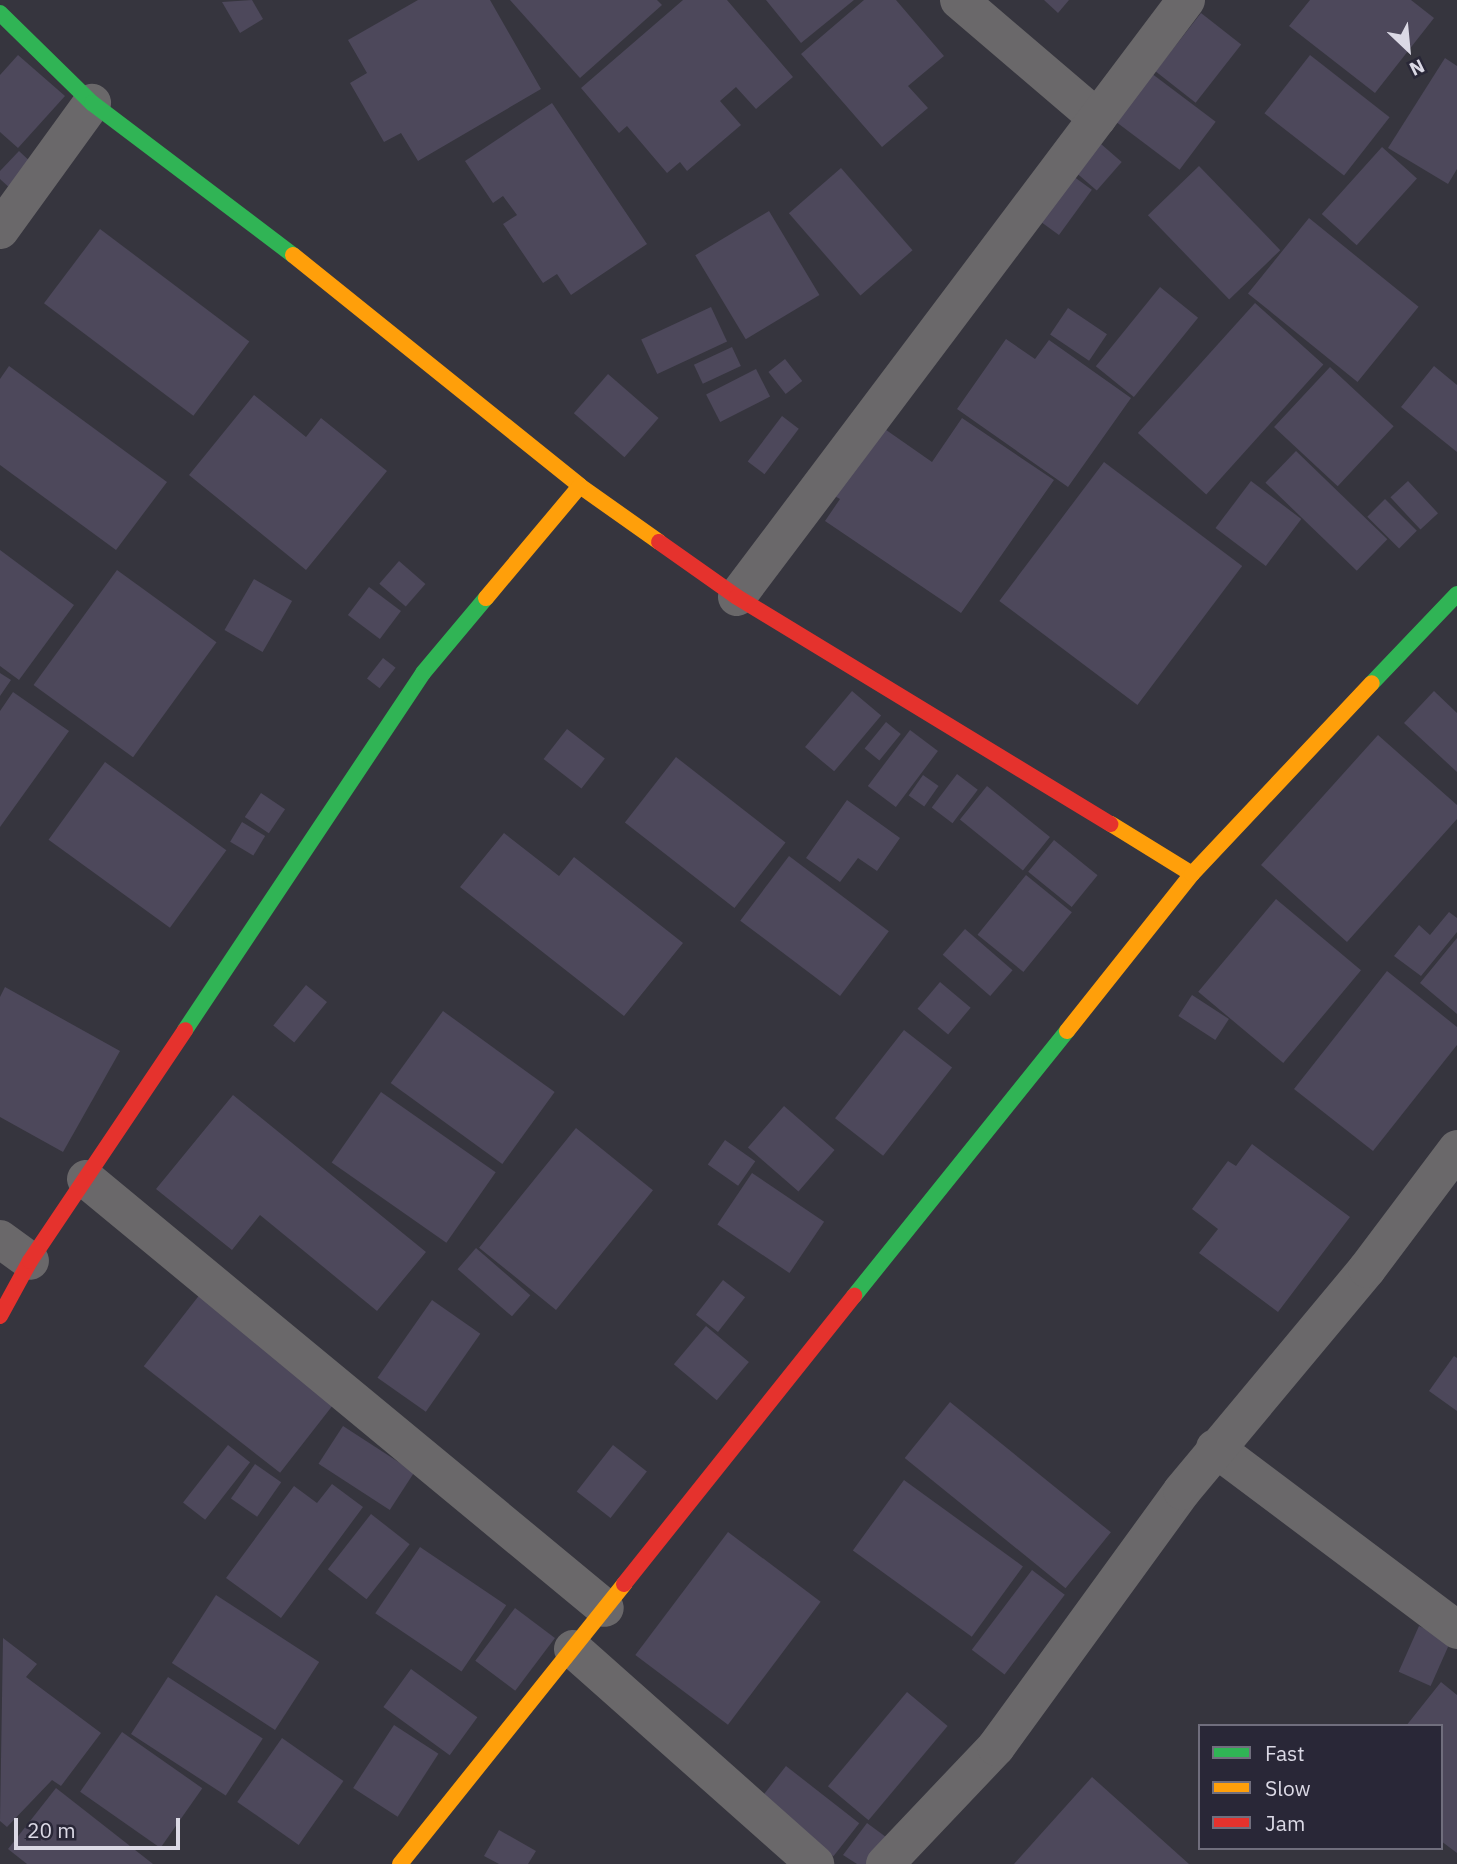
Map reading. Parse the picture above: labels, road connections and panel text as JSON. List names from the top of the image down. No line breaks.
{"legend":["Fast","Slow","Jam"],"scale_bar":"20 m","north":"bottom right"}
